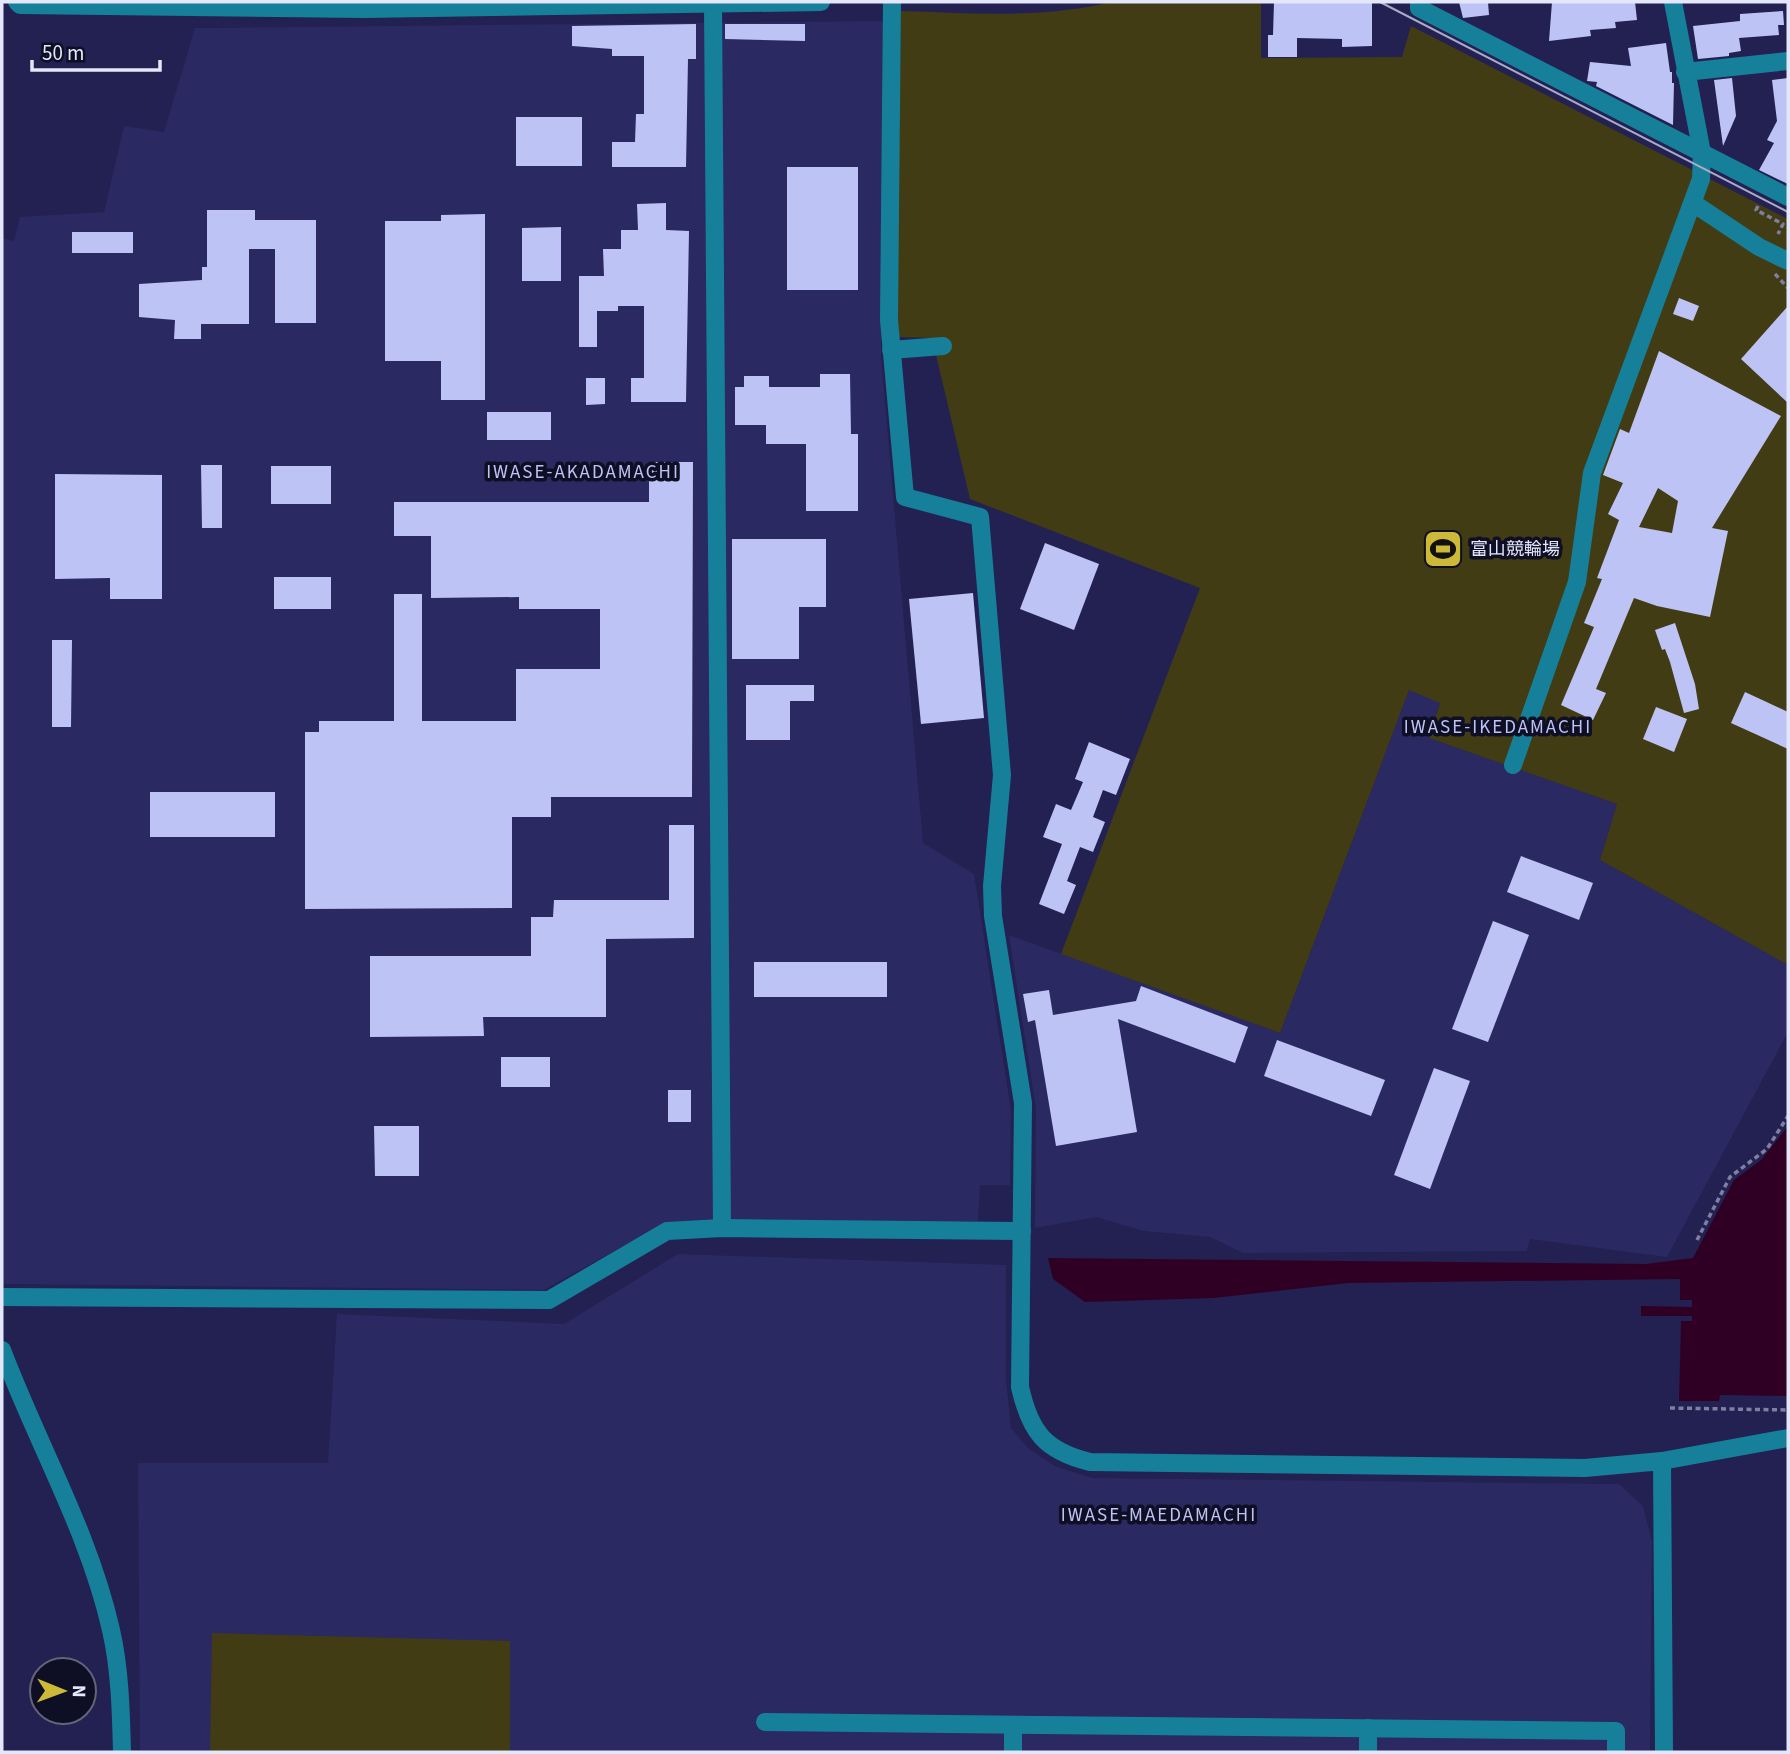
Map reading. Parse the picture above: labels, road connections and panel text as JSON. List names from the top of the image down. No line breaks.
{"districts":["IWASE-AKADAMACHI","IWASE-IKEDAMACHI","IWASE-MAEDAMACHI"],"places":{"sports":["富山競輪場"]},"scale_bar":"50 m","north":"right"}
